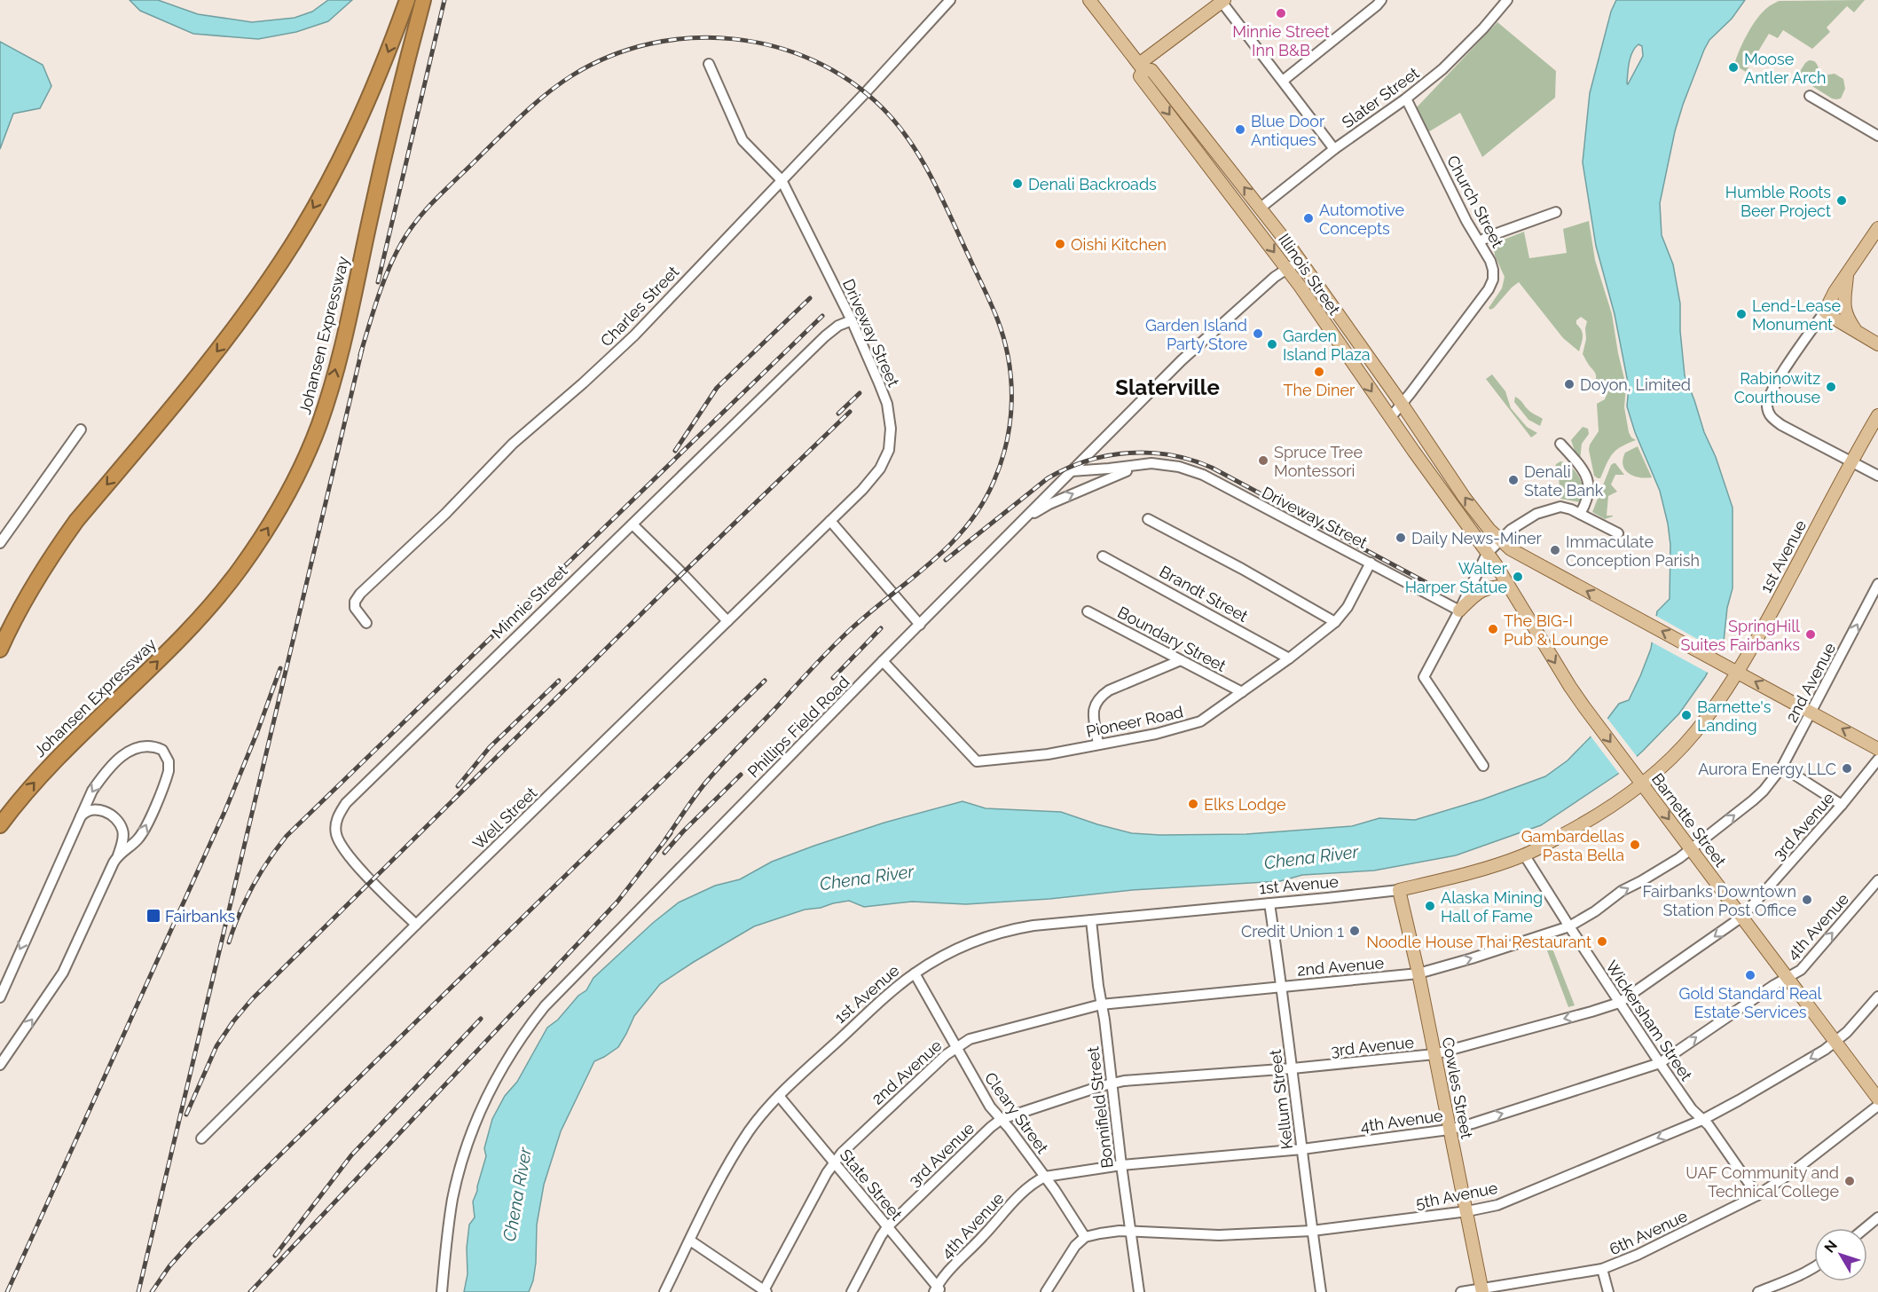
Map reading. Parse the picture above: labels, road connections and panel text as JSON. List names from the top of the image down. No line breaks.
{"streets":{"highway":["Johansen Expressway"],"main road":["Illinois Street","1st Avenue","Barnette Street","Cowles Street"],"street":["Slater Street","Church Street","Charles Street","Driveway Street","Brandt Street","Minnie Street","Boundary Street","2nd Avenue","Pioneer Road","Phillips Field Road","Well Street","3rd Avenue","4th Avenue","Wickersham Street","Kellum Street","Bonnifield Street","Cleary Street","State Street","5th Avenue","6th Avenue"]},"crossings":[["Slater Street","Church Street"],["Slater Street","Illinois Street"],["Church Street","Illinois Street"],["Illinois Street","1st Avenue"],["Illinois Street","2nd Avenue"],["Illinois Street","Phillips Field Road"],["Illinois Street","Barnette Street"],["Charles Street","Driveway Street"],["Driveway Street","Minnie Street"],["Driveway Street","Pioneer Road"],["Driveway Street","Phillips Field Road"],["Driveway Street","Well Street"],["1st Avenue","Barnette Street"],["1st Avenue","Wickersham Street"],["1st Avenue","Cowles Street"],["1st Avenue","Kellum Street"],["1st Avenue","Bonnifield Street"],["1st Avenue","Cleary Street"],["1st Avenue","State Street"],["Brandt Street","Pioneer Road"],["Minnie Street","Well Street"],["Boundary Street","Pioneer Road"],["2nd Avenue","Barnette Street"],["2nd Avenue","Wickersham Street"],["2nd Avenue","Cowles Street"],["2nd Avenue","Kellum Street"],["2nd Avenue","Bonnifield Street"],["2nd Avenue","Cleary Street"],["2nd Avenue","State Street"],["Pioneer Road","Phillips Field Road"],["Barnette Street","3rd Avenue"],["Barnette Street","4th Avenue"],["Barnette Street","5th Avenue"],["3rd Avenue","Wickersham Street"],["3rd Avenue","Cowles Street"],["3rd Avenue","Kellum Street"],["3rd Avenue","Bonnifield Street"],["3rd Avenue","Cleary Street"],["3rd Avenue","State Street"],["4th Avenue","Wickersham Street"],["4th Avenue","Cowles Street"],["4th Avenue","Kellum Street"],["4th Avenue","Bonnifield Street"],["4th Avenue","Cleary Street"],["4th Avenue","State Street"],["Wickersham Street","5th Avenue"],["Wickersham Street","6th Avenue"],["Cowles Street","5th Avenue"],["Cowles Street","6th Avenue"],["Kellum Street","5th Avenue"],["Bonnifield Street","5th Avenue"],["Cleary Street","5th Avenue"]],"one_way":["2nd Avenue","Barnette Street","4th Avenue","5th Avenue"],"districts":["Slaterville"],"water":["Chena River"],"places":{"other":["Minnie Street Inn B&B","Moose Antler Arch","Blue Door Antiques","Denali Backroads","Humble Roots Beer Project","Automotive Concepts","Oishi Kitchen","Lend-Lease Monument","Garden Island Party Store","Garden Island Plaza","The Diner","Doyon, Limited","Rabinowitz Courthouse","Spruce Tree Montessori","Denali State Bank","Daily News-Miner","Immaculate Conception Parish","Walter Harper Statue","The BIG-I Pub & Lounge","SpringHill Suites Fairbanks","Barnette's Landing","Aurora Energy LLC","Elks Lodge","Gambardellas Pasta Bella","Fairbanks Downtown Station Post Office","Alaska Mining Hall of Fame","Credit Union 1","Noodle House Thai Restaurant","Gold Standard Real Estate Services","UAF Community and Technical College"],"transit":["Fairbanks"]},"north":"top left"}
